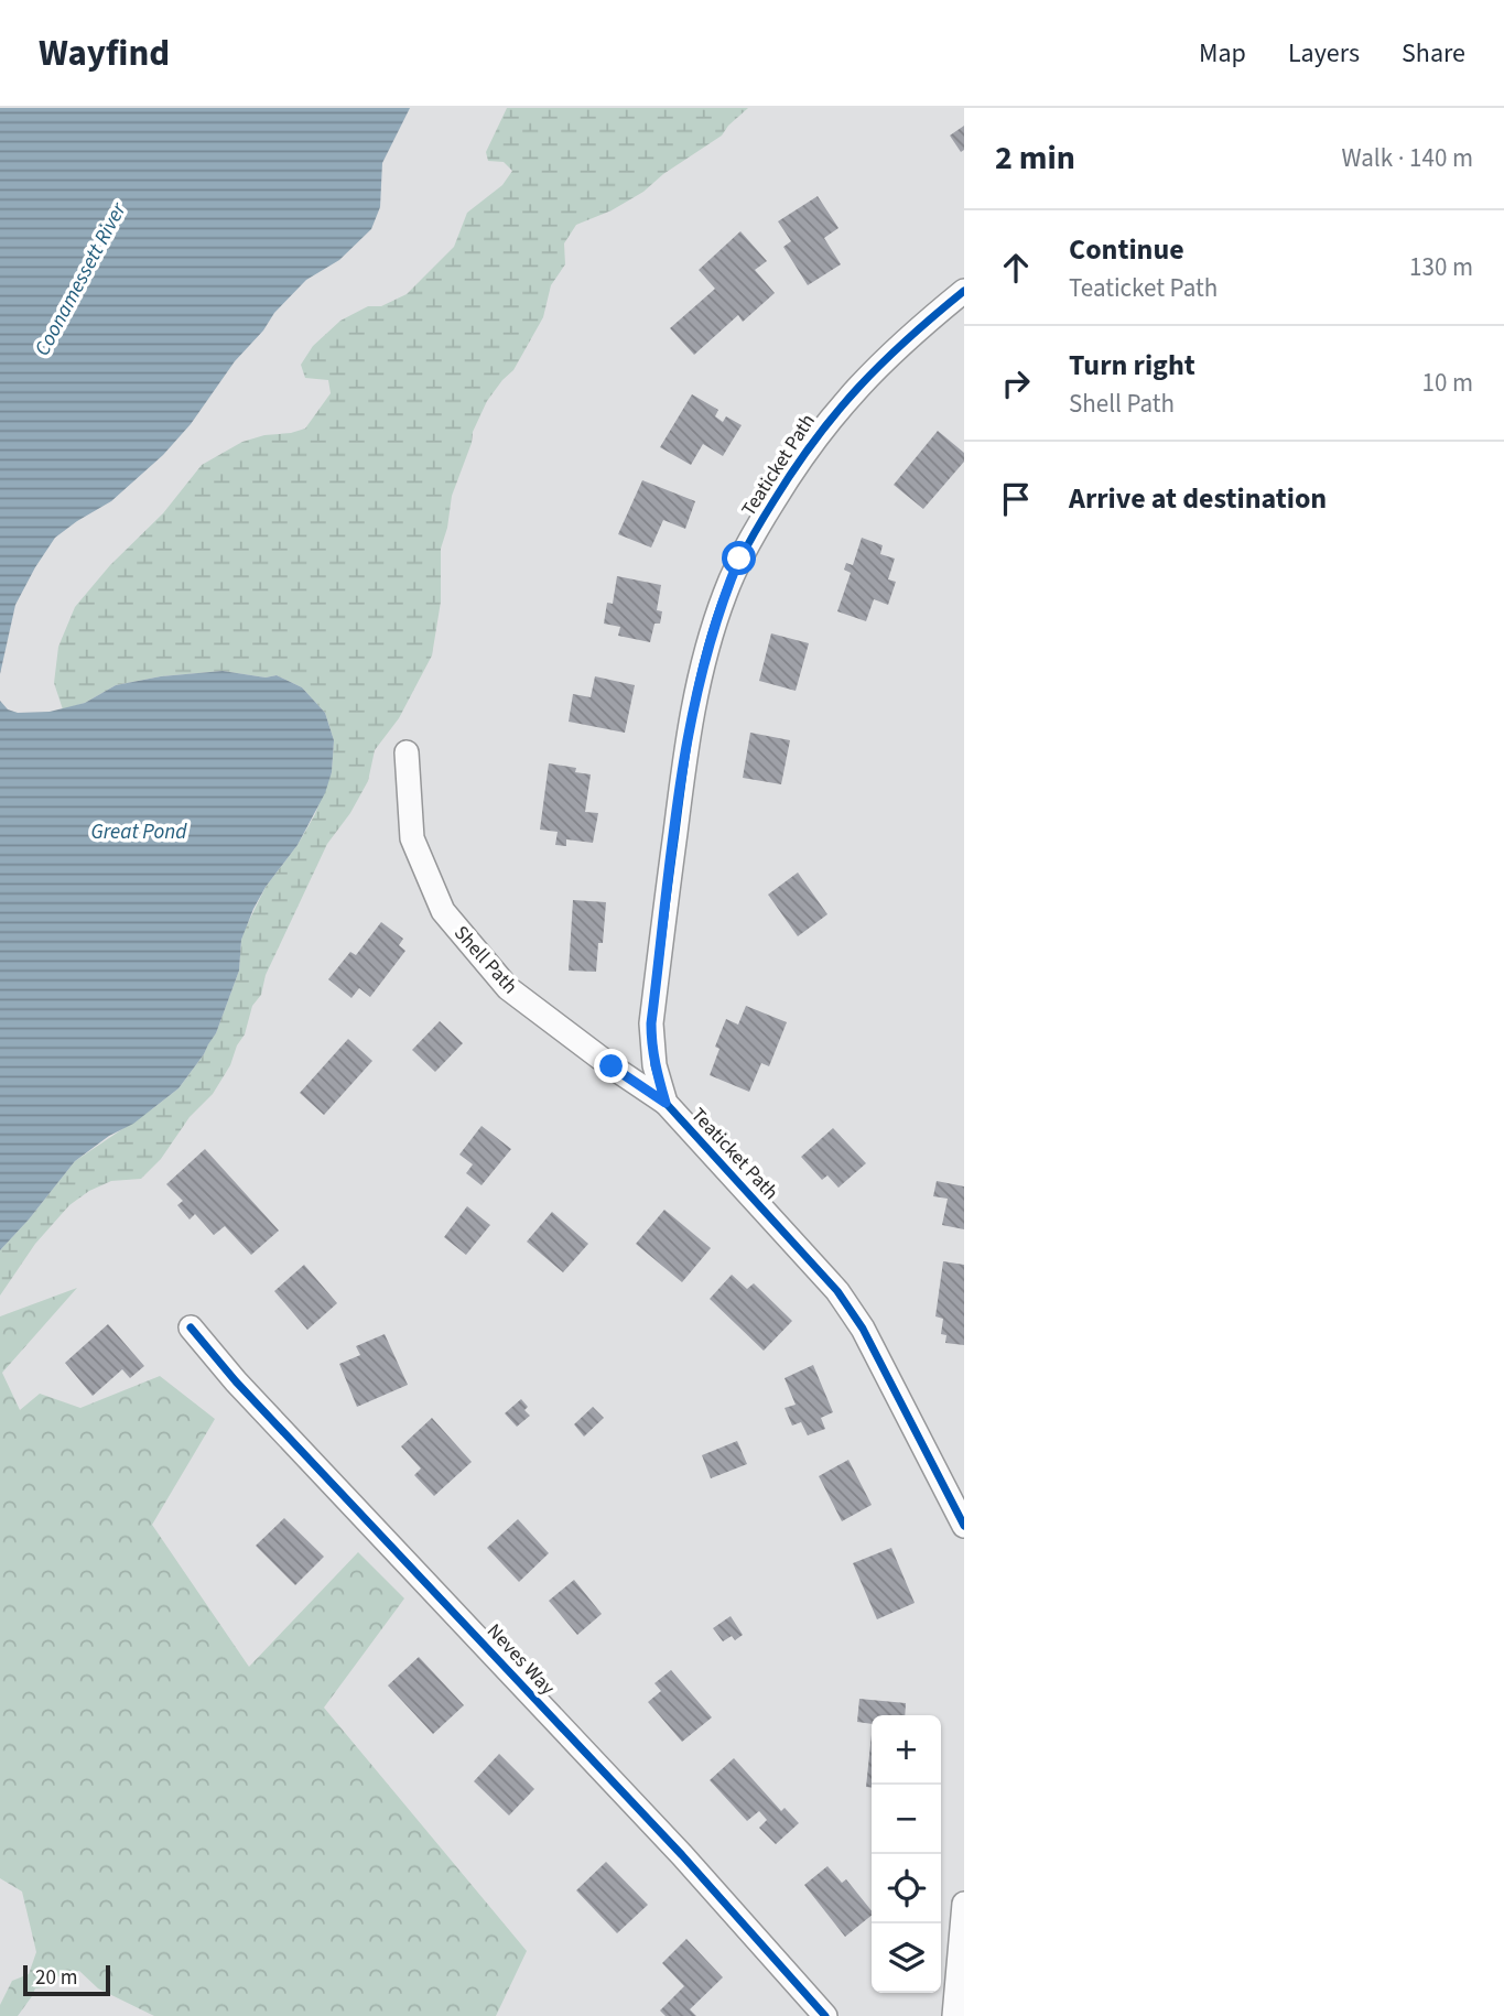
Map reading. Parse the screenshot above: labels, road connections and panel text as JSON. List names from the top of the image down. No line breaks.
{"streets":{"street":["Teaticket Path","Shell Path","Neves Way"]},"crossings":[["Teaticket Path","Shell Path"]],"water":["Coonamessett River","Great Pond"],"scale_bar":"20 m","page":{"header":"Wayfind","nav":["Map","Layers","Share"],"heading":["2 min","Walk · 140 m"],"list":[["Continue","Teaticket Path","130 m"],["Turn right","Shell Path","10 m"],"Arrive at destination"],"map_buttons":["+","−"],"scale":"20 m"}}
